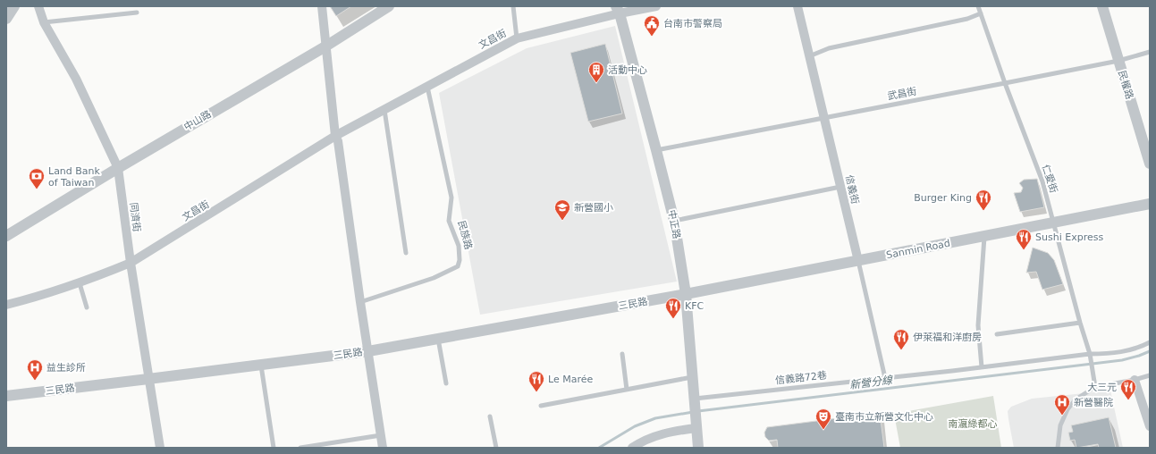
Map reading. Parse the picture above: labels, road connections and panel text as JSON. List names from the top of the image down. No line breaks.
{"streets":{"street":["文昌街","民權路","中山路","信義街","同濟街","中正路","Sanmin Road","三民路"],"lane":["武昌街","仁愛街","民族路","信義路72巷"]},"crossings":[["文昌街","同濟街"],["文昌街","中正路"],["文昌街","民族路"],["民權路","武昌街"],["武昌街","仁愛街"],["武昌街","信義街"],["武昌街","中正路"],["中山路","同濟街"],["仁愛街","Sanmin Road"],["仁愛街","信義路72巷"],["信義街","Sanmin Road"],["信義街","信義路72巷"],["同濟街","三民路"],["中正路","Sanmin Road"],["中正路","三民路"],["中正路","信義路72巷"],["Sanmin Road","三民路"]],"water":["新營分線"],"parks":["南瀛綠都心"],"places":{"public building":["台南市警察局"],"building":["活動中心"],"bank":["Land Bank of Taiwan"],"restaurant":["Burger King","Sushi Express","KFC","伊萊福和洋廚房","Le Marée","大三元"],"school or university":["新營國小"],"hospital":["益生診所","新營醫院"],"theatre":["臺南市立新營文化中心"]}}
